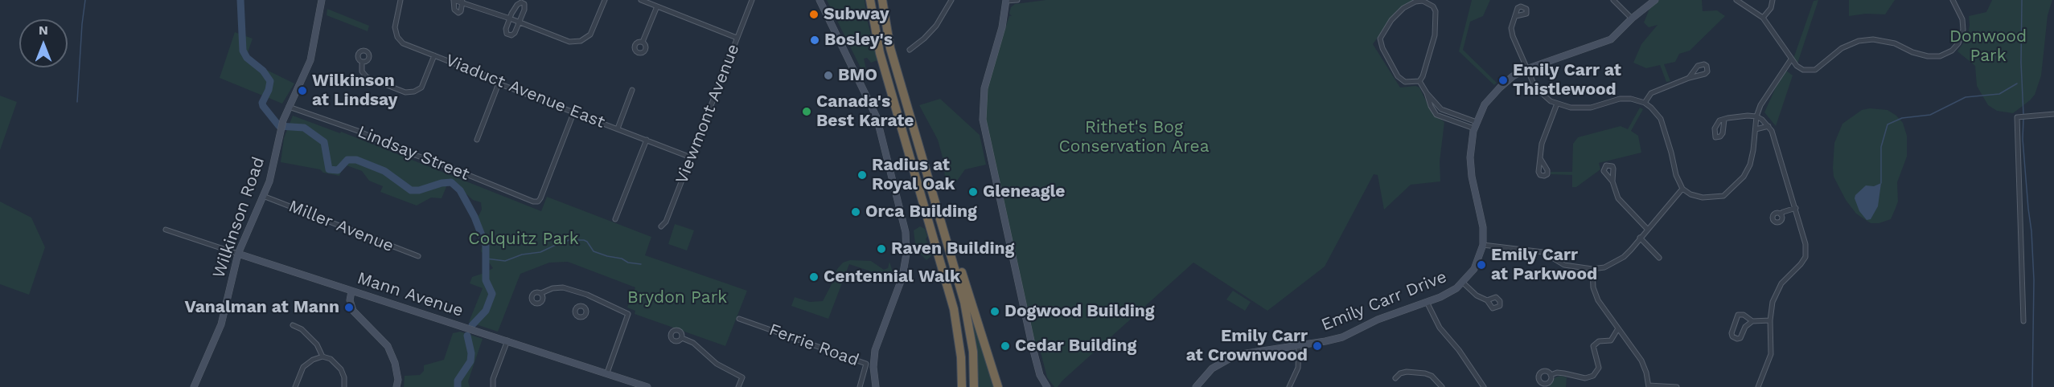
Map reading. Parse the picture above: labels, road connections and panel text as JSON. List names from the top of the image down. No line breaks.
{"streets":{"main road":["Wilkinson Road","Mann Avenue","Emily Carr Drive"],"street":["Viaduct Avenue East","Viewmont Avenue","Lindsay Street","Miller Avenue","Ferrie Road"]},"crossings":[["Viaduct Avenue East","Viewmont Avenue"],["Viaduct Avenue East","Lindsay Street"],["Lindsay Street","Wilkinson Road"],["Wilkinson Road","Miller Avenue"],["Wilkinson Road","Mann Avenue"]],"parks":["Donwood Park","Rithet's Bog Conservation Area","Colquitz Park","Brydon Park"],"places":["Subway","Bosley's","BMO","Emily Carr at Thistlewood","Wilkinson at Lindsay","Canada's Best Karate","Radius at Royal Oak","Gleneagle","Orca Building","Raven Building","Emily Carr at Parkwood","Centennial Walk","Vanalman at Mann","Dogwood Building","Cedar Building","Emily Carr at Crownwood"],"north":"top"}
